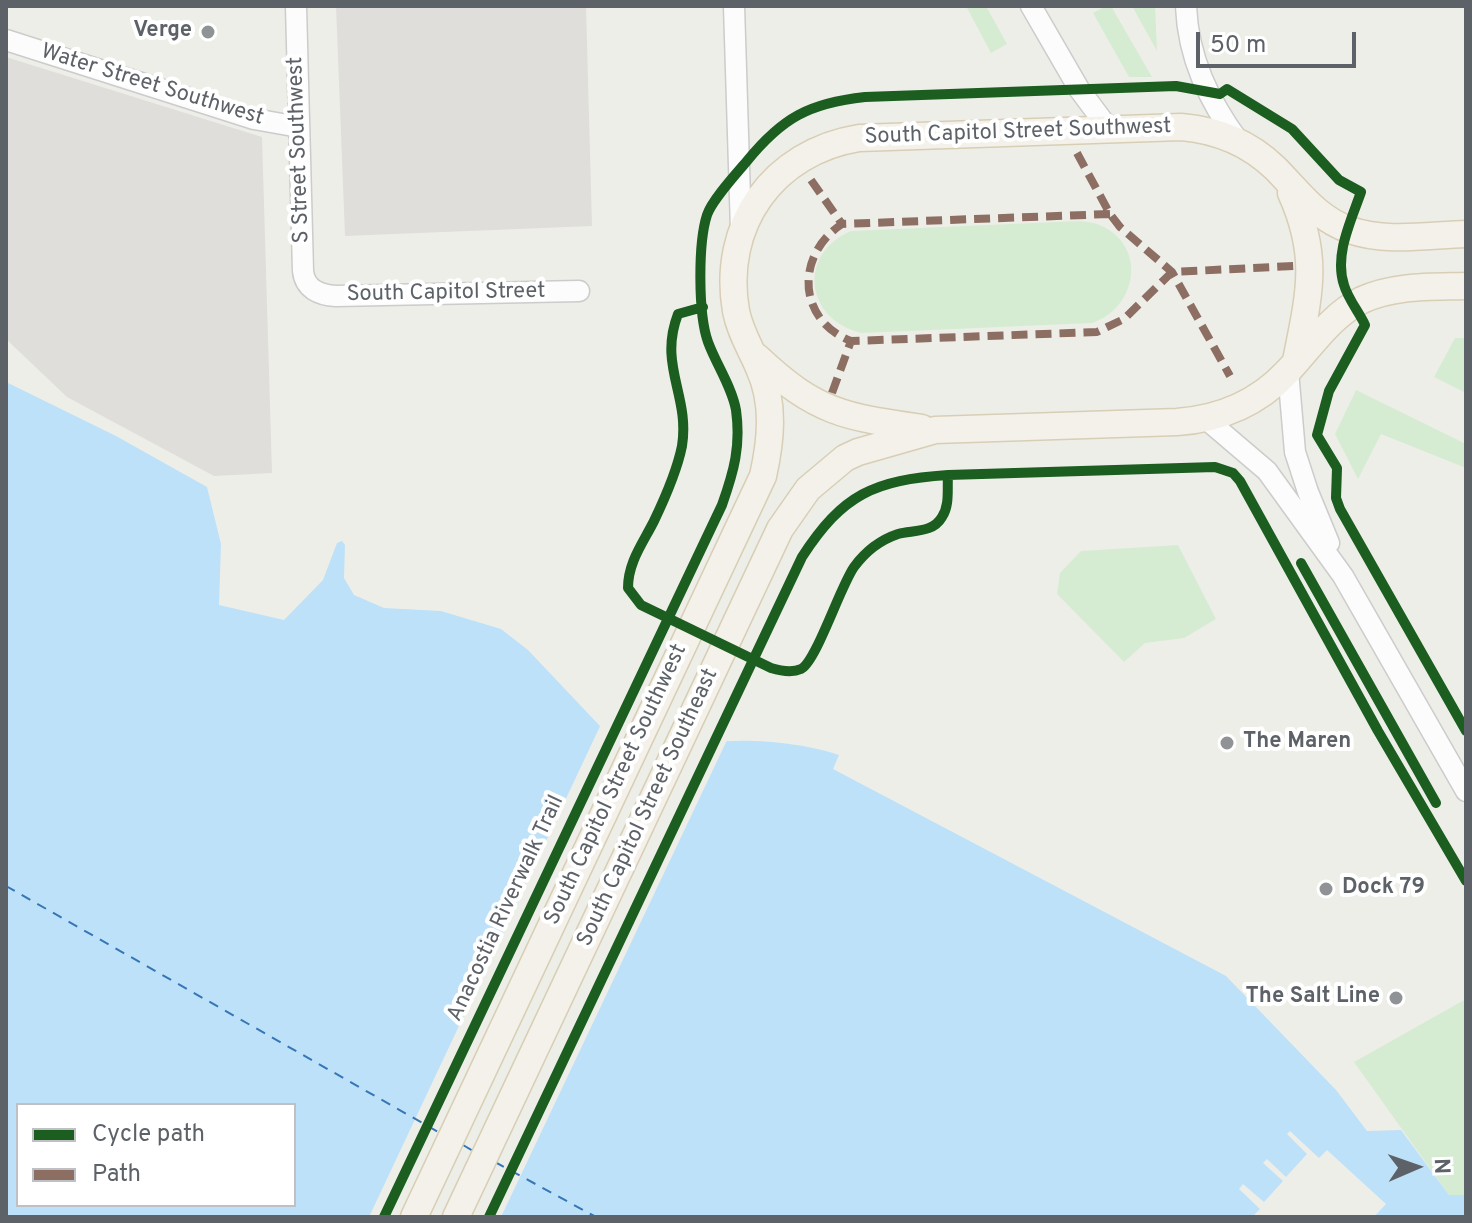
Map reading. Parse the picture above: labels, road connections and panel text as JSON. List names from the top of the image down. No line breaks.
{"streets":{"main road":["South Capitol Street Southwest","South Capitol Street Southeast"],"street":["Water Street Southwest","S Street Southwest","South Capitol Street"],"cycle path":["Anacostia Riverwalk Trail"]},"crossings":[["Water Street Southwest","S Street Southwest"],["South Capitol Street Southwest","South Capitol Street Southeast"],["S Street Southwest","South Capitol Street"]],"places":["Verge","The Maren","Dock 79","The Salt Line"],"legend":["Cycle path","Path"],"scale_bar":"50 m","north":"right"}
